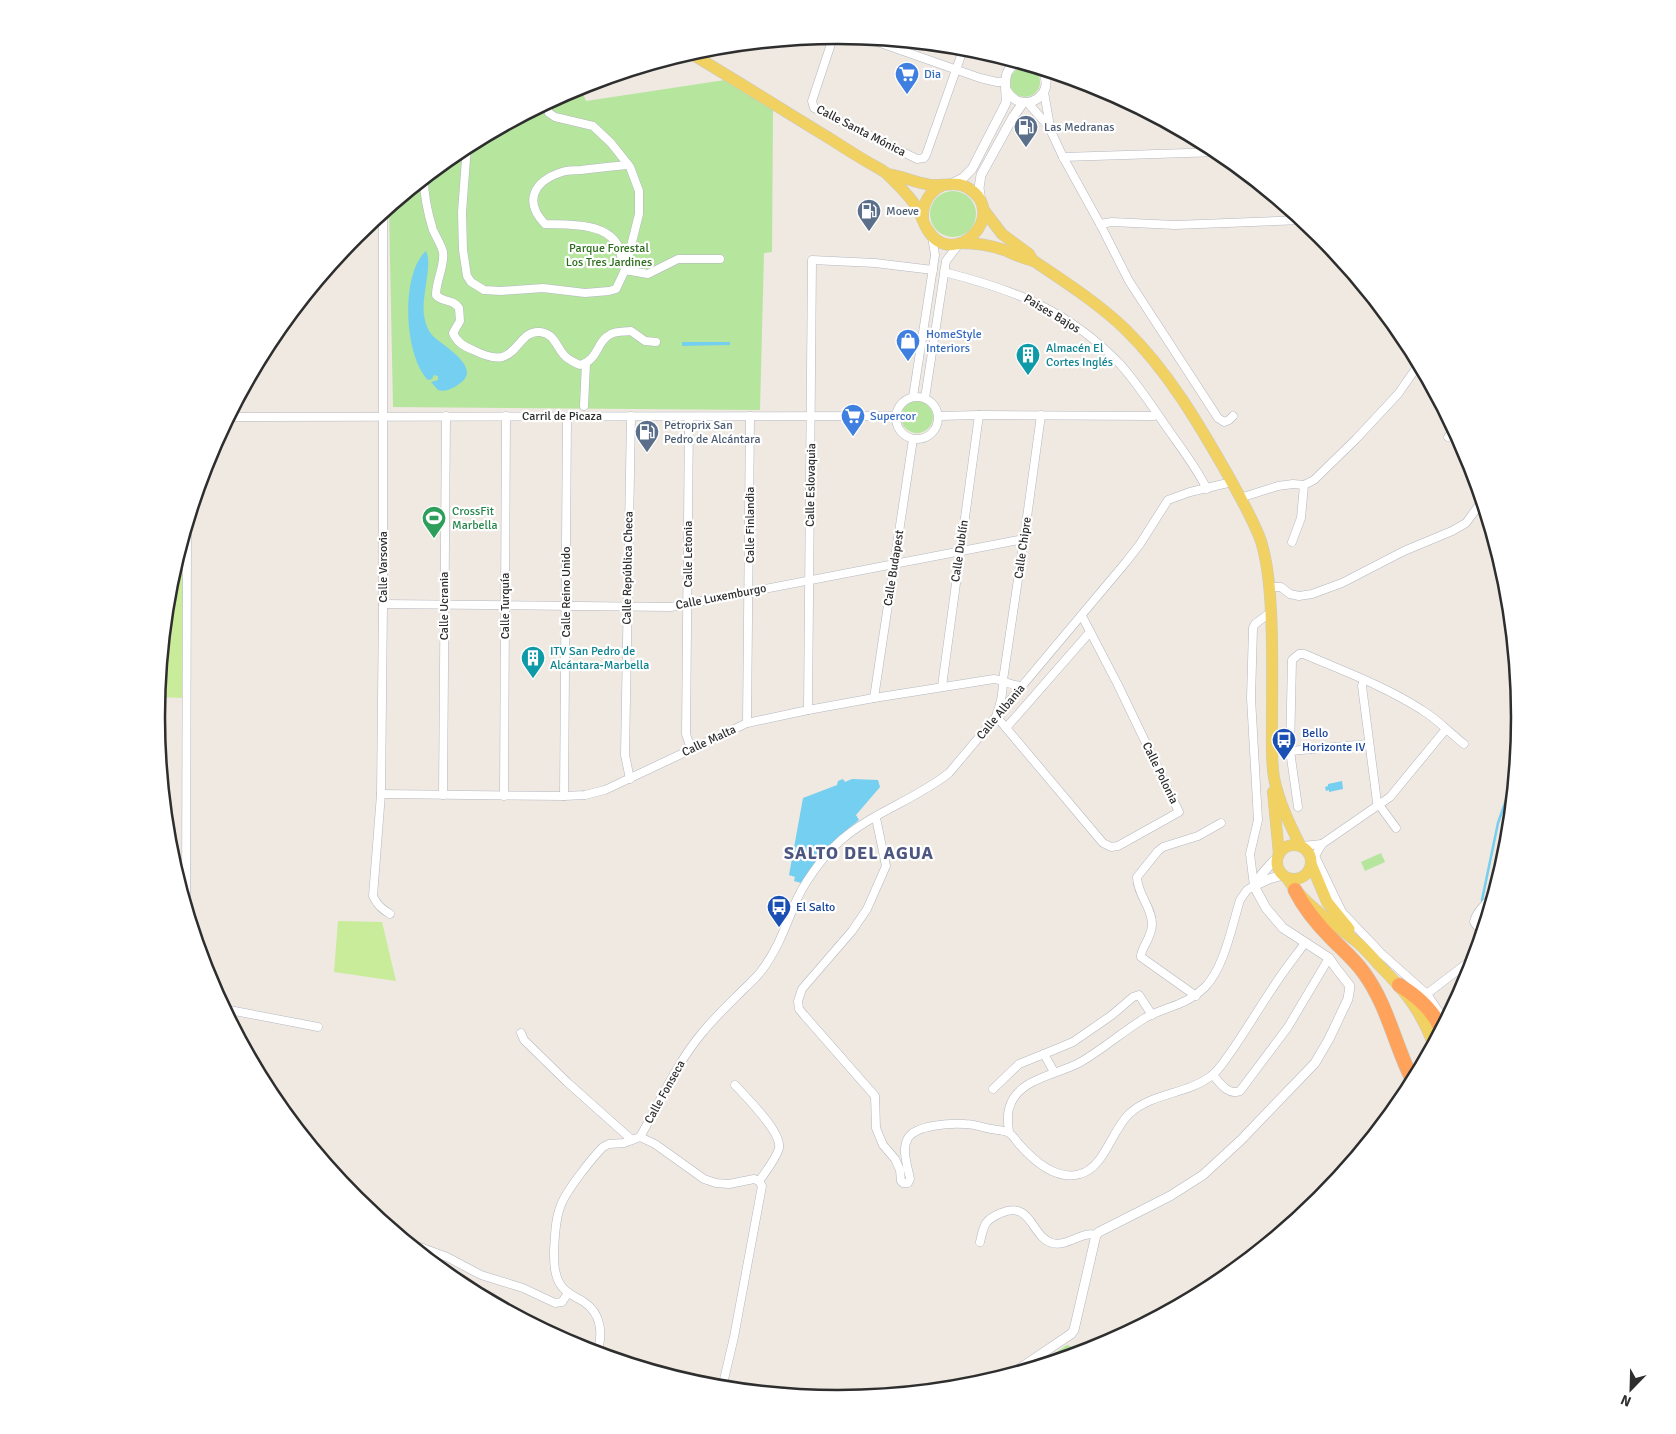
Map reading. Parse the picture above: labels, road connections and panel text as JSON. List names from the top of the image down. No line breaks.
{"streets":{"street":["Calle Santa Mónica","Paises Bajos","Carril de Picaza","Calle Eslovaquia","Calle Finlandia","Calle Chipre","Calle Dublín","Calle Letonia","Calle Varsovia","Calle República Checa","Calle Budapest","Calle Reino Unido","Calle Luxemburgo","Calle Ucrania","Calle Turquía","Calle Albania","Calle Malta","Calle Polonia","Calle Fonseca"]},"crossings":[["Paises Bajos","Calle Albania"],["Carril de Picaza","Calle Eslovaquia"],["Carril de Picaza","Calle Finlandia"],["Carril de Picaza","Calle Letonia"],["Carril de Picaza","Calle Varsovia"],["Carril de Picaza","Calle República Checa"],["Carril de Picaza","Calle Budapest"],["Carril de Picaza","Calle Reino Unido"],["Carril de Picaza","Calle Ucrania"],["Carril de Picaza","Calle Turquía"],["Calle Eslovaquia","Calle Luxemburgo"],["Calle Eslovaquia","Calle Malta"],["Calle Finlandia","Calle Luxemburgo"],["Calle Finlandia","Calle Malta"],["Calle Chipre","Calle Luxemburgo"],["Calle Chipre","Calle Malta"],["Calle Dublín","Calle Luxemburgo"],["Calle Dublín","Calle Malta"],["Calle Letonia","Calle Luxemburgo"],["Calle Letonia","Calle Malta"],["Calle Varsovia","Calle Luxemburgo"],["Calle Varsovia","Calle Malta"],["Calle República Checa","Calle Luxemburgo"],["Calle República Checa","Calle Malta"],["Calle Budapest","Calle Luxemburgo"],["Calle Budapest","Calle Malta"],["Calle Reino Unido","Calle Luxemburgo"],["Calle Reino Unido","Calle Malta"],["Calle Luxemburgo","Calle Ucrania"],["Calle Luxemburgo","Calle Turquía"],["Calle Ucrania","Calle Malta"],["Calle Turquía","Calle Malta"],["Calle Albania","Calle Polonia"],["Calle Albania","Calle Fonseca"]],"districts":["SALTO DEL AGUA"],"parks":["Parque Forestal Los Tres Jardines"],"places":{"supermarket":["Dia","Supercor"],"fuel station":["Las Medranas","Moeve","Petroprix San Pedro de Alcántara"],"shop":["HomeStyle Interiors"],"building":["Almacén El Cortes Inglés","ITV San Pedro de Alcántara-Marbella"],"sports":["CrossFit Marbella"],"bus stop":["Bello Horizonte IV","El Salto"]},"north":"bottom left"}
